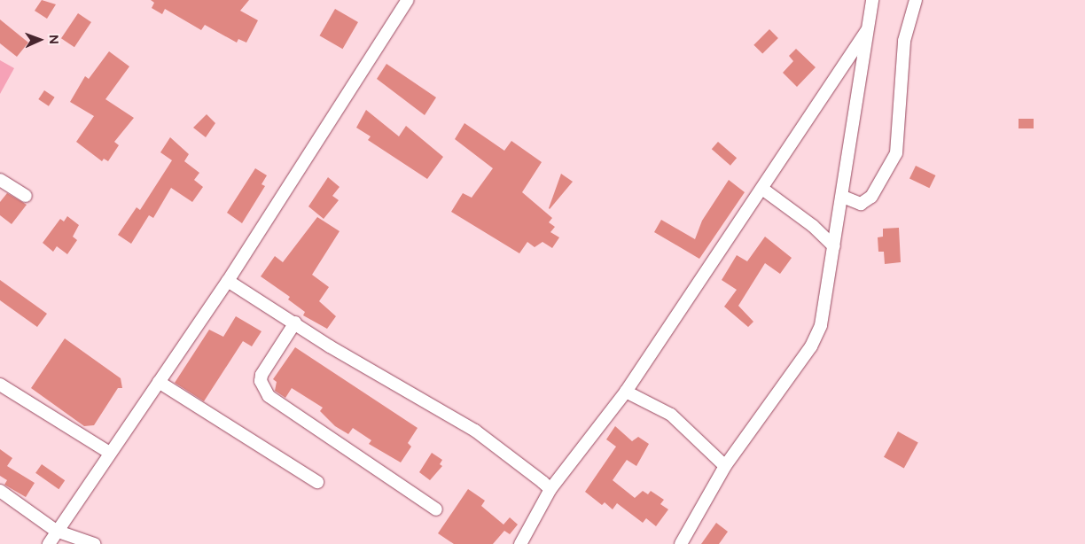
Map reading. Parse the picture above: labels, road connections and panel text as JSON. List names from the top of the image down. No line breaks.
{"north":"right"}
